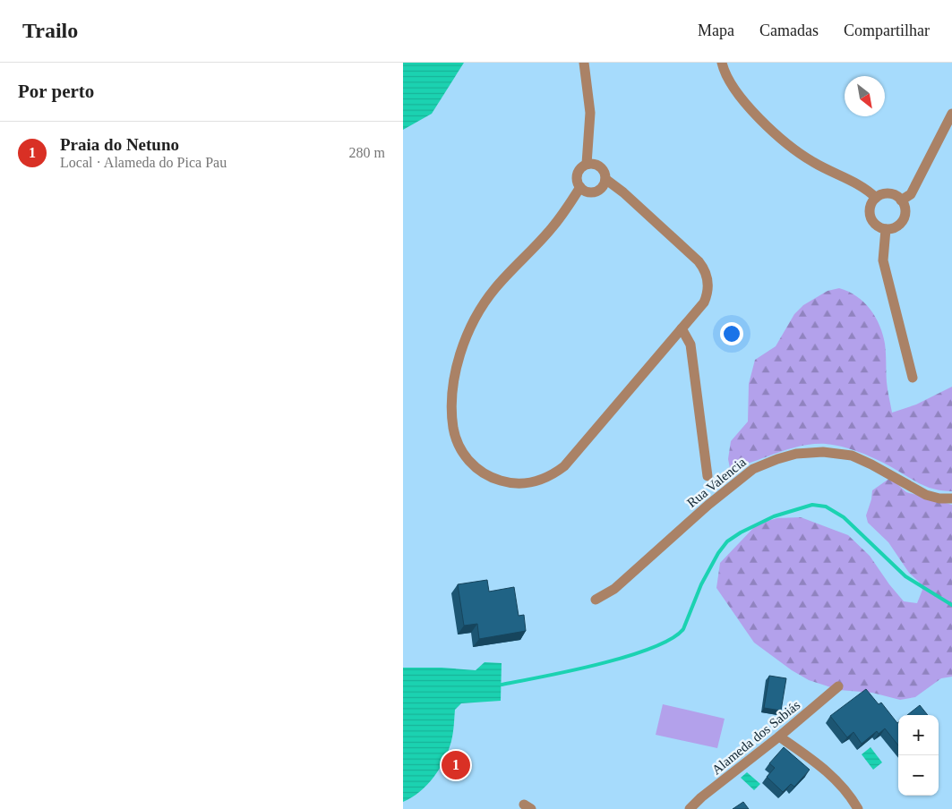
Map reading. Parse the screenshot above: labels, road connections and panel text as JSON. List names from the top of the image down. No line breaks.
{"streets":{"street":["Rua Valencia","Alameda dos Sabiás"]},"north":"bottom right","page":{"header":"Trailo","nav":["Mapa","Camadas","Compartilhar"],"heading":"Por perto","list":[{"mark":"1","name":"Praia do Netuno","note":"Local · Alameda do Pica Pau","value":"280 m"}],"map_buttons":["+","−"],"pins":"1"}}
